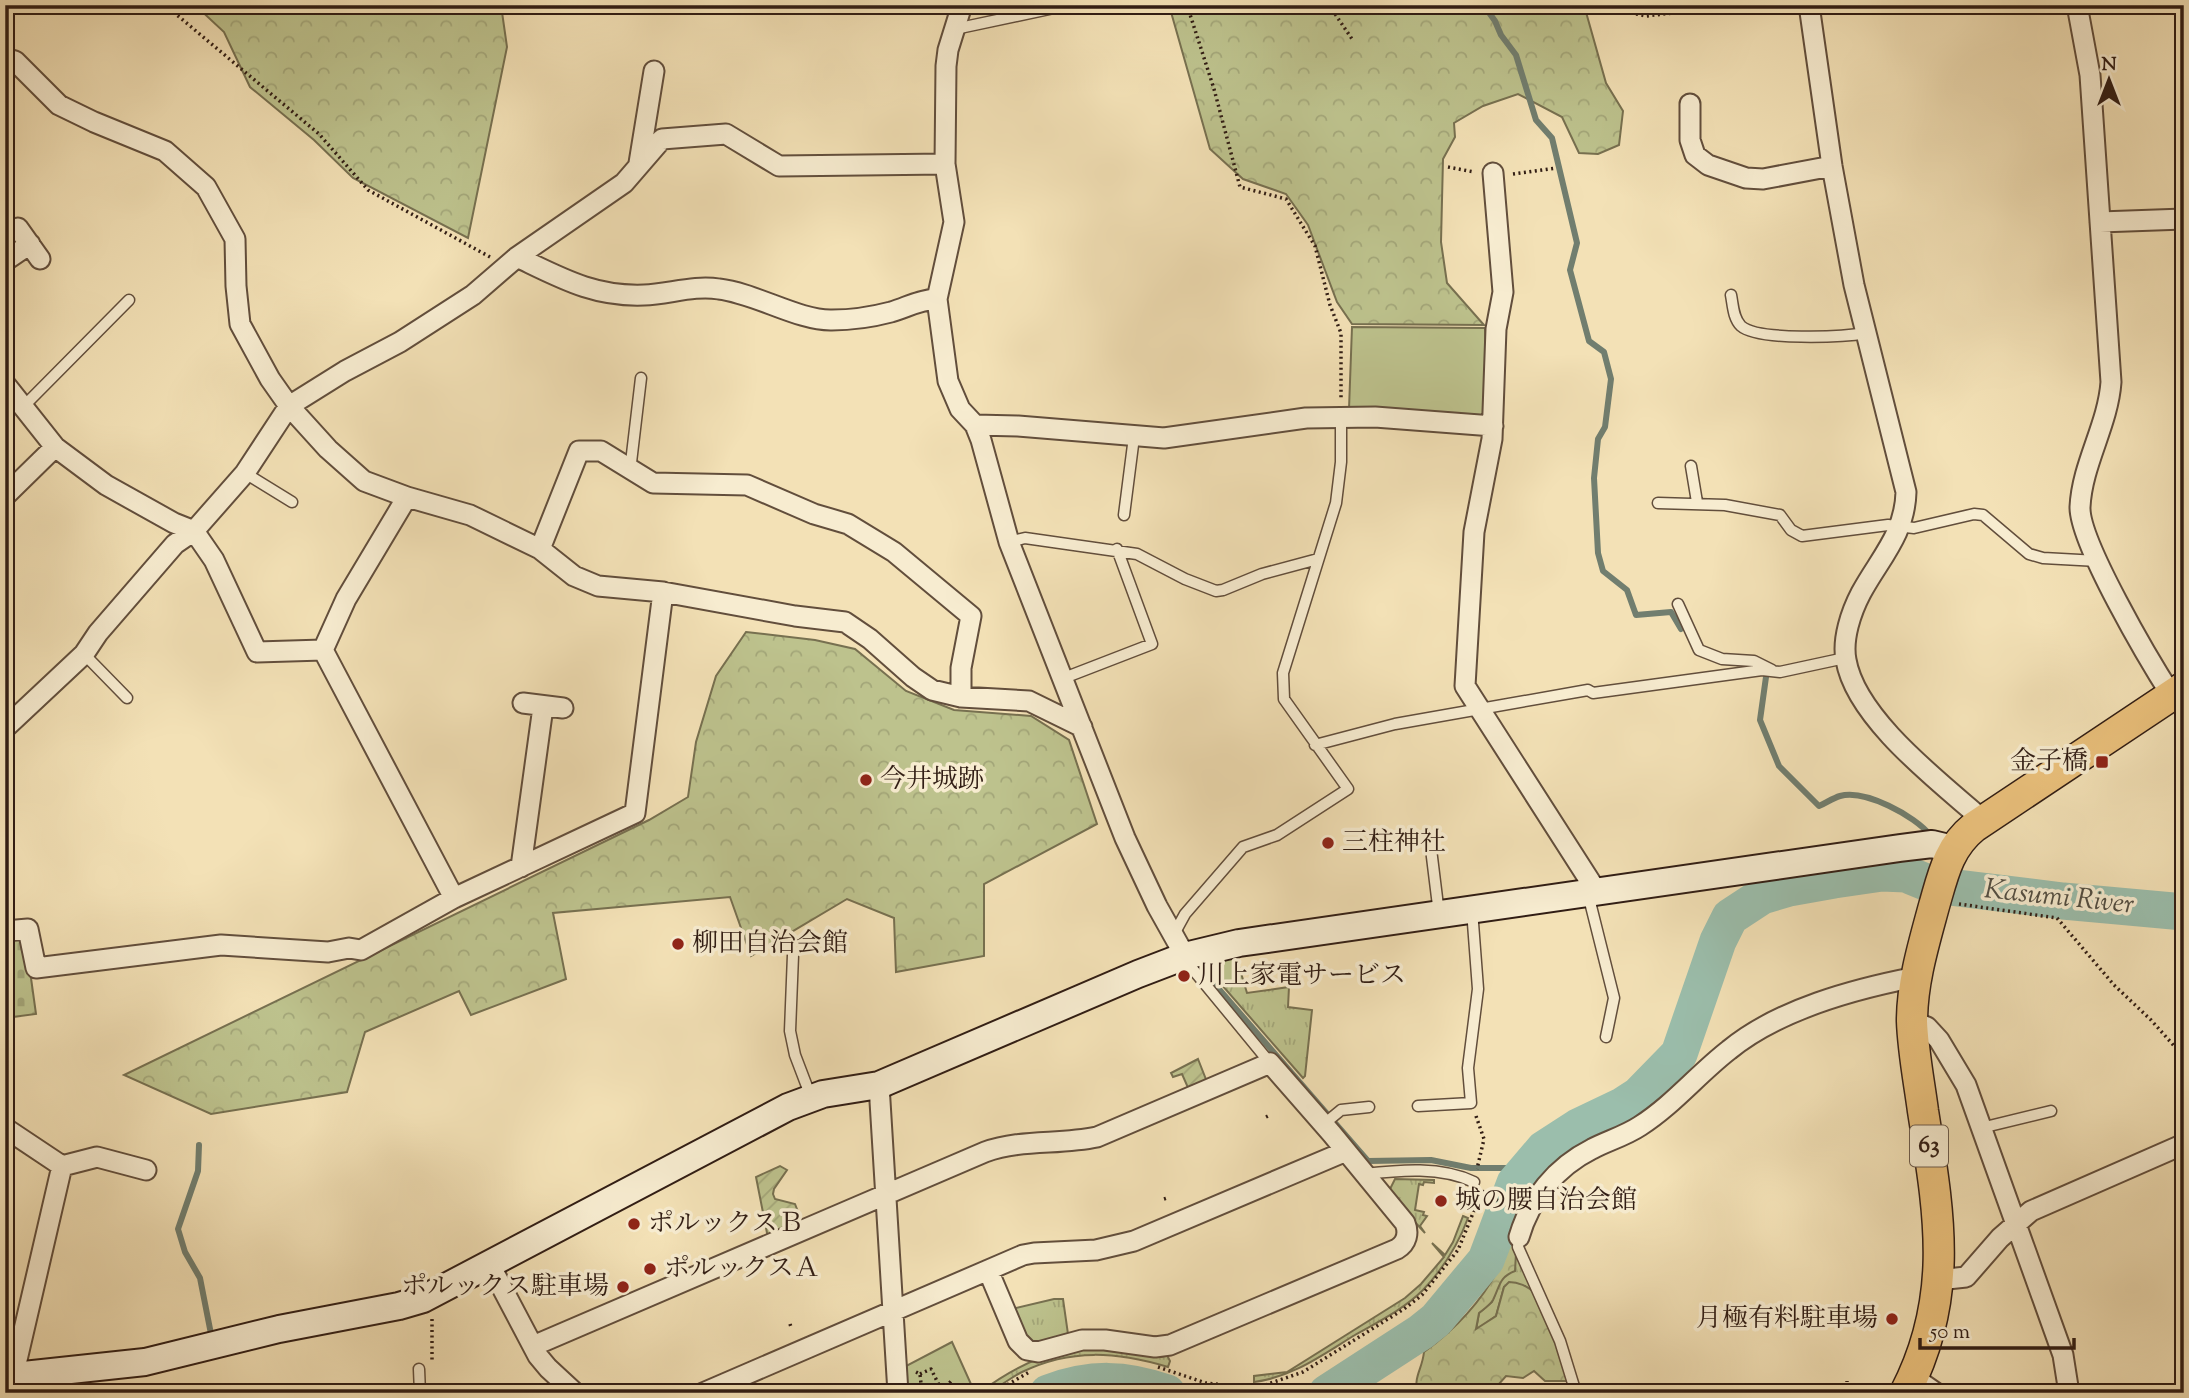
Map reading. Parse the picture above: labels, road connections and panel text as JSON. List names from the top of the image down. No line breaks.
{"streets":{"main road":["63"]},"water":["Kasumi River"],"places":{"transit":["金子橋"],"other":["今井城跡","三柱神社","柳田自治会館","川上家電サービス","城の腰自治会館","ポルックスＢ","ポルックスＡ","ポルックス駐車場","月極有料駐車場"]},"scale_bar":"50 m","north":"top"}
